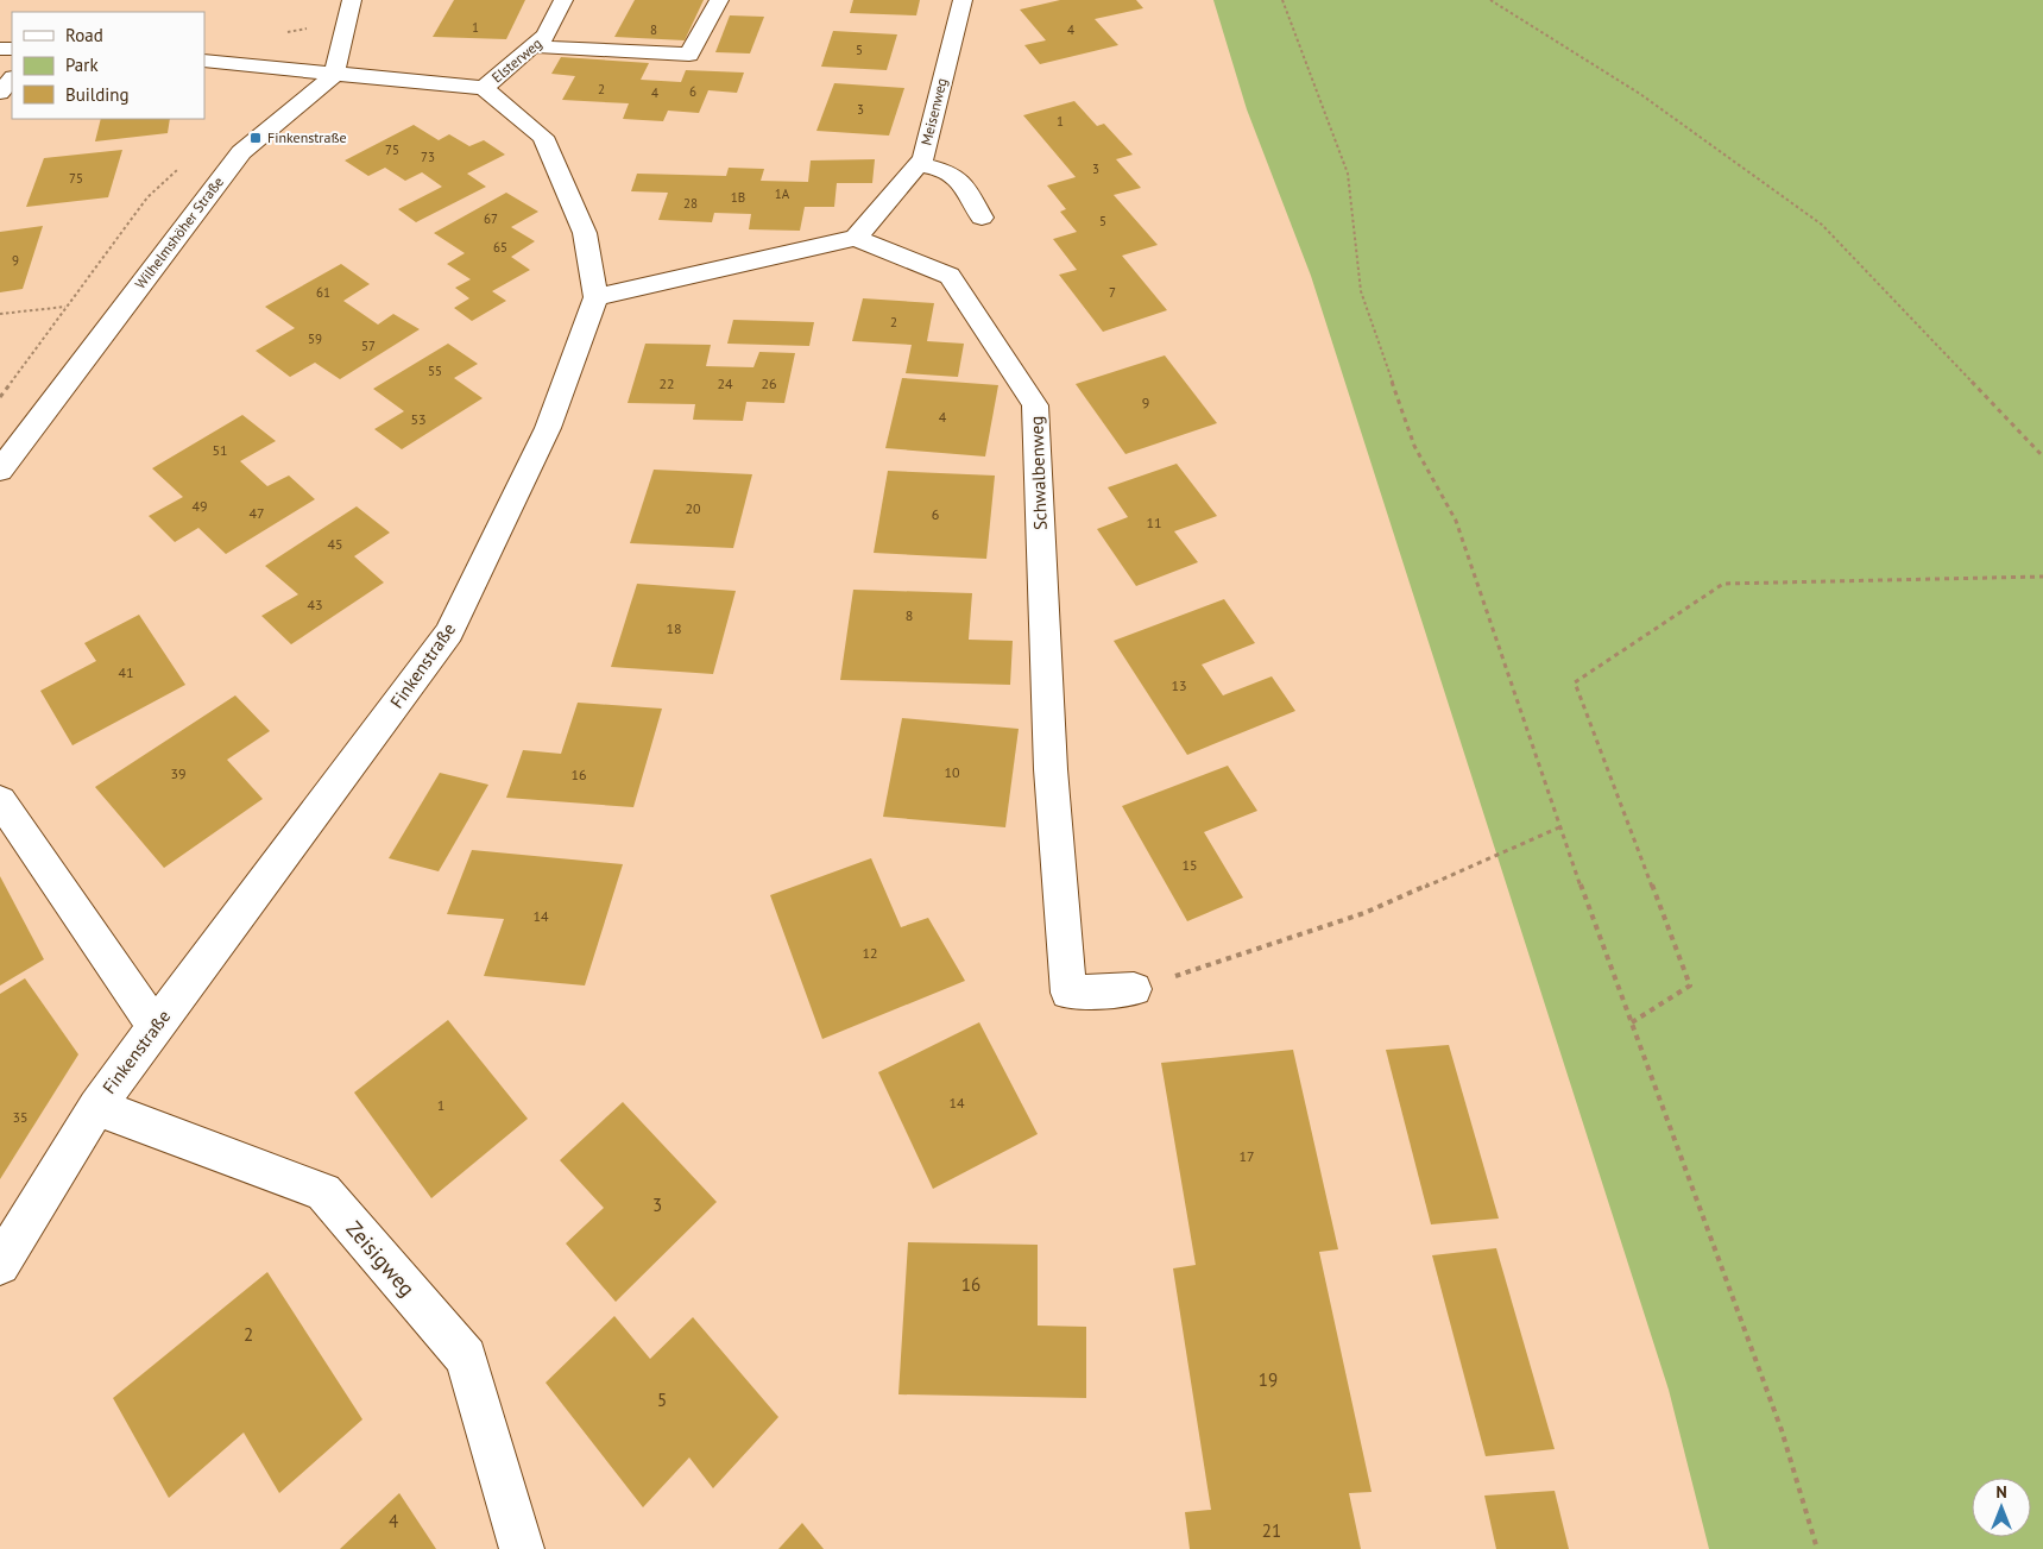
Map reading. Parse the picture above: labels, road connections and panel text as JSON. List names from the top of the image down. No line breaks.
{"streets":{"street":["Elsterweg","Meisenweg","Wilhelmshöher Straße","Schwalbenweg","Finkenstraße","Zeisigweg"]},"crossings":[["Elsterweg","Finkenstraße"],["Meisenweg","Schwalbenweg"],["Finkenstraße","Zeisigweg"]],"places":{"transit":["Finkenstraße"]},"house_numbers":["1","8","4","5","2","6","4","3","1","75","73","3","75","1A","1B","28","67","5","65","9","61","7","2","59","57","55","22","24","26","9","4","53","51","49","20","47","6","11","45","43","8","18","41","13","10","39","16","15","14","12","14","1","35","17","3","16","2","19","5","4","21"],"legend":["Road","Park","Building"],"north":"top"}
